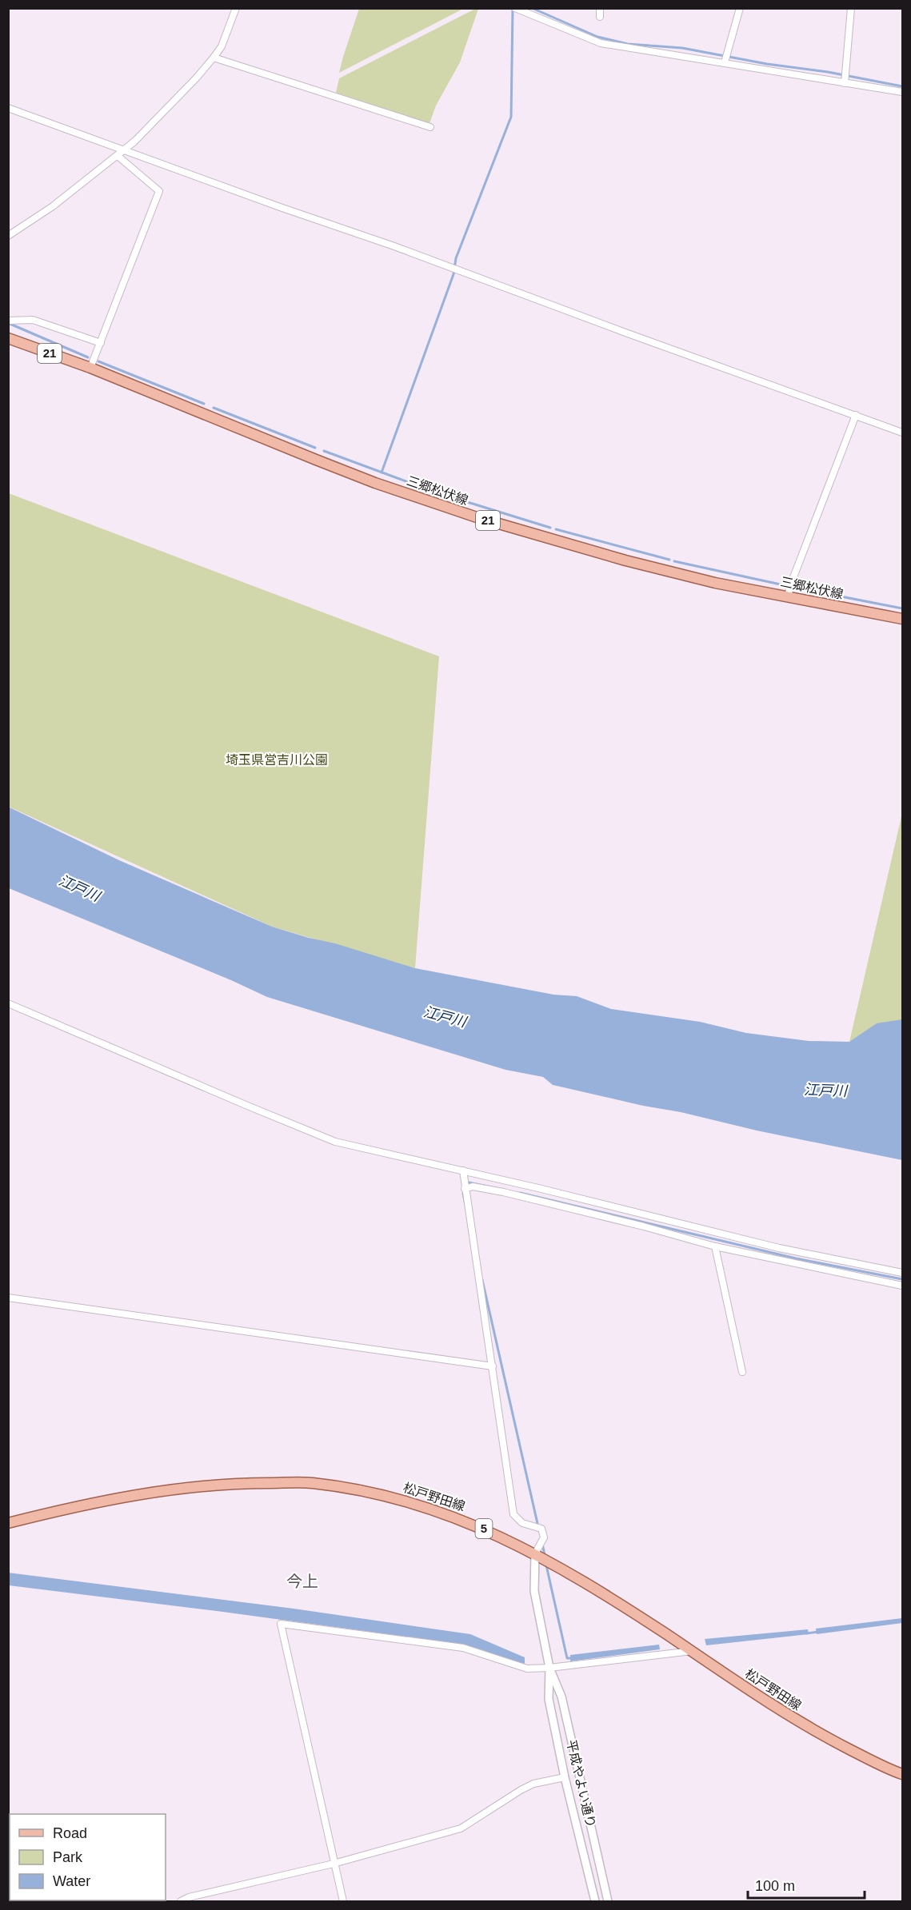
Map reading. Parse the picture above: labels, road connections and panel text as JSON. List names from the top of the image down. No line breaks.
{"streets":{"main road":["21","三郷松伏線","松戸野田線","5"],"street":["平成やよい通り"]},"crossings":[["松戸野田線","平成やよい通り"]],"districts":["今上"],"water":["江戸川"],"parks":["埼玉県営吉川公園"],"legend":["Road","Park","Water"],"scale_bar":"100 m"}
